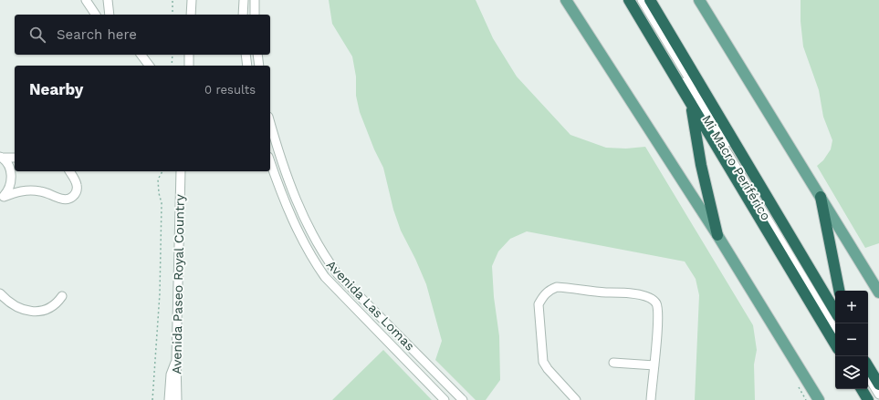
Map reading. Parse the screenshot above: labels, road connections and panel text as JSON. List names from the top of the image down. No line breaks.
{"streets":{"street":["Mi Macro Periférico","Avenida Paseo Royal Country","Avenida Las Lomas"]},"page":{"search":"Search here","heading":["Nearby","0 results"],"map_buttons":["+","−"]}}
